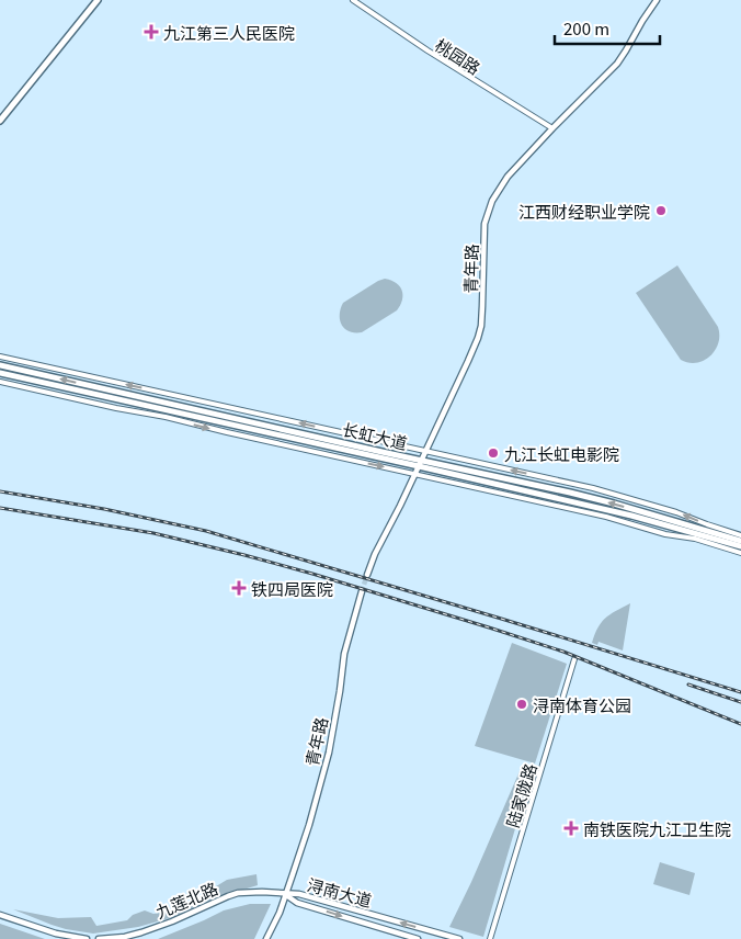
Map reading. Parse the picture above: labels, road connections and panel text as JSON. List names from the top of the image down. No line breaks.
{"streets":{"highway":["长虹大道"],"main road":["青年路","浔南大道","九莲北路"],"street":["桃园路","陆家陇路"]},"crossings":[["桃园路","青年路"],["青年路","长虹大道"],["青年路","浔南大道"],["青年路","九莲北路"],["浔南大道","九莲北路"]],"places":{"health":["九江第三人民医院","铁四局医院","南铁医院九江卫生院"],"other":["江西财经职业学院","九江长虹电影院","浔南体育公园"]},"scale_bar":"200 m"}
